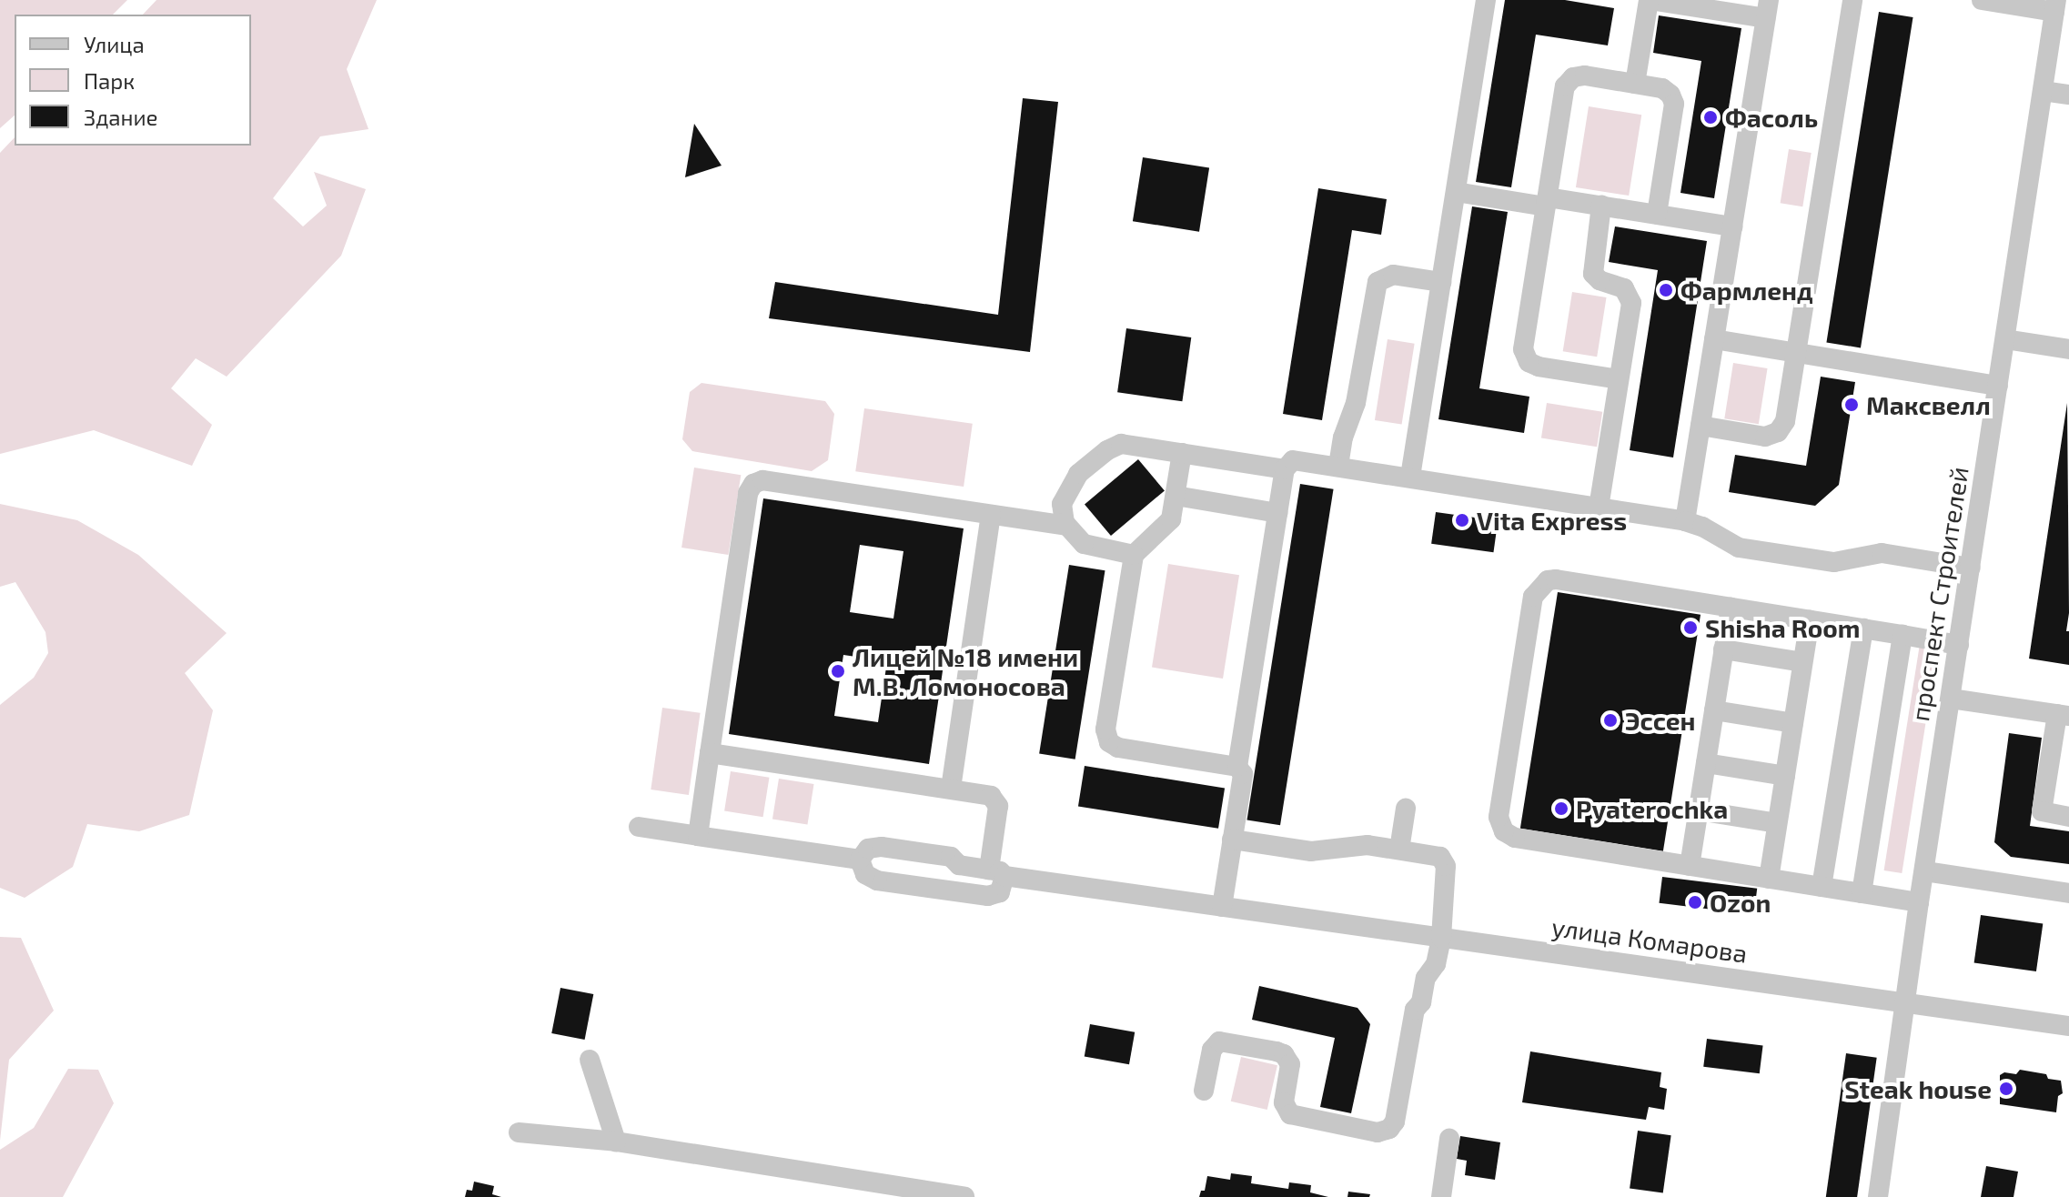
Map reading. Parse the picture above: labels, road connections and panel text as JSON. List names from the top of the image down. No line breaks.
{"streets":{"street":["проспект Строителей","улица Комарова"]},"crossings":[["проспект Строителей","улица Комарова"]],"places":["Фасоль","Фармленд","Максвелл","Vita Express","Shisha Room","Лицей №18 имени М.В. Ломоносова","Эссен","Pyaterochka","Ozon","Steak house"],"legend":["Улица","Парк","Здание"]}
